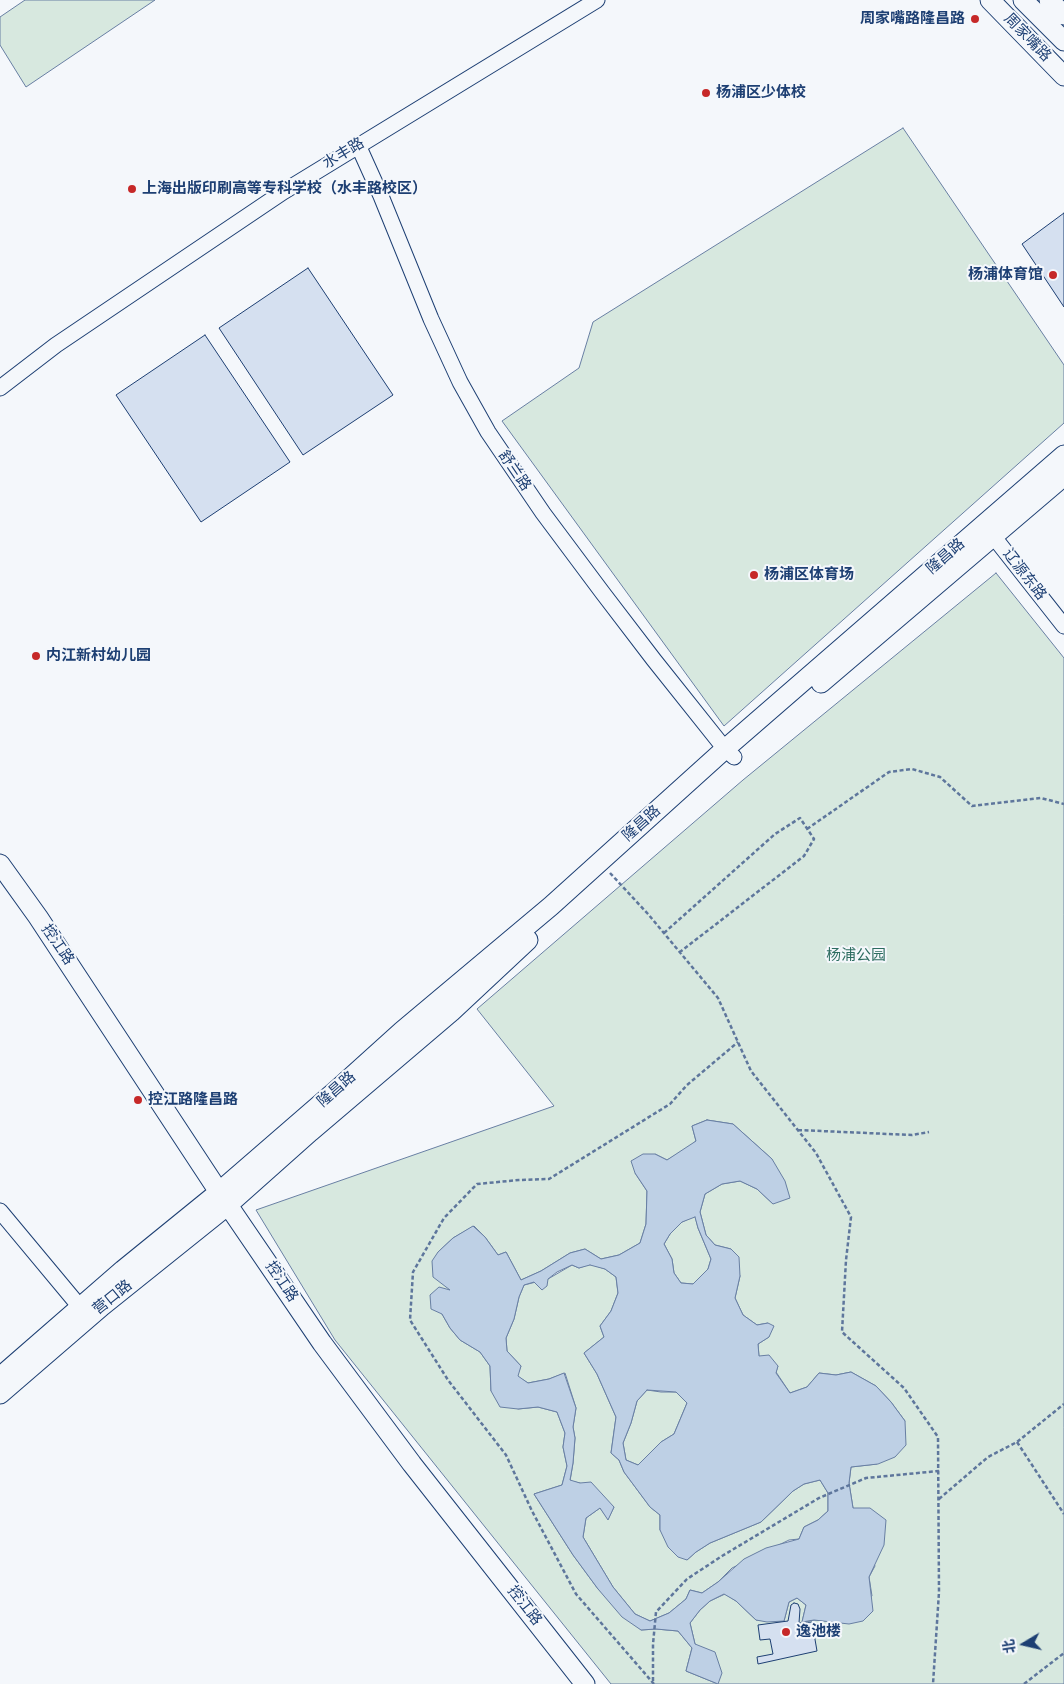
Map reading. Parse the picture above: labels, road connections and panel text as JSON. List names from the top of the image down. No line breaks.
{"streets":{"main road":["周家嘴路","隆昌路","控江路","营口路"],"street":["水丰路","舒兰路","辽源东路"]},"crossings":[["水丰路","舒兰路"],["舒兰路","隆昌路"],["隆昌路","辽源东路"],["隆昌路","控江路"],["隆昌路","营口路"],["控江路","营口路"]],"parks":["杨浦公园"],"places":["周家嘴路隆昌路","杨浦区少体校","上海出版印刷高等专科学校（水丰路校区）","杨浦体育馆","杨浦区体育场","内江新村幼儿园","控江路隆昌路","逸池楼"],"north":"left"}
